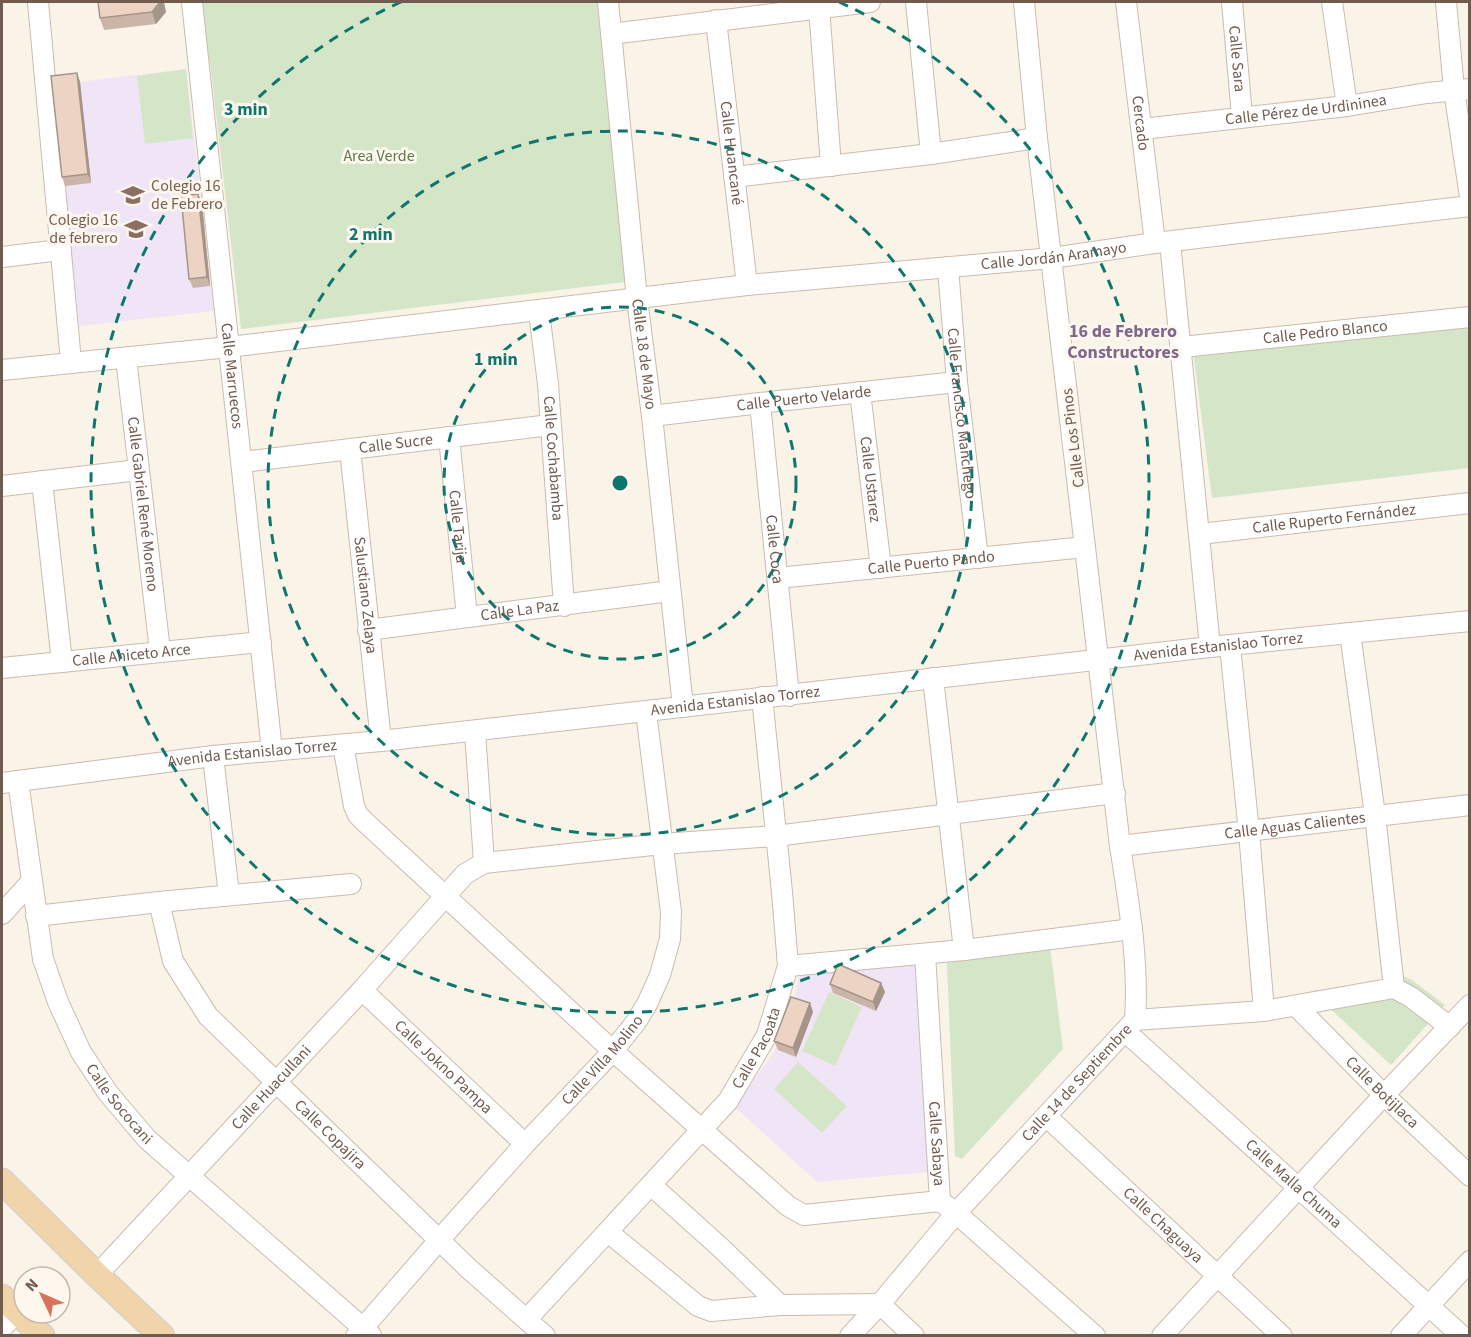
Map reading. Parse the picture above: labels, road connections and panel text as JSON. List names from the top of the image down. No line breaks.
{"streets":{"street":["Calle Sara","Calle Pérez de Urdininea","Cercado","Calle Huancané","Calle Jordán Aramayo","Calle Pedro Blanco","Calle 18 de Mayo","Calle Marruecos","Calle Puerto Velarde","Calle Francisco Manchego","Calle Los Pinos","Calle Sucre","Calle Cochabamba","Calle Ustarez","Calle Gabriel René Moreno","Calle Ruperto Fernández","Calle Tarija","Calle Coca","Calle Puerto Pando","Salustiano Zelaya","Calle La Paz","Avenida Estanislao Torrez","Calle Aniceto Arce","Calle Aguas Calientes","Calle Pacoata","Calle Villa Molino","Calle Jokno Pampa","Calle 14 de Septiembre","Calle Huacullani","Calle Botijlaca","Calle Sococani","Calle Copajira","Calle Sabaya","Calle Malla Chuma","Calle Chaguaya"]},"crossings":[["Calle Sara","Calle Pérez de Urdininea"],["Calle Pérez de Urdininea","Cercado"],["Cercado","Calle Jordán Aramayo"],["Cercado","Calle Pedro Blanco"],["Cercado","Calle Ruperto Fernández"],["Cercado","Avenida Estanislao Torrez"],["Calle Huancané","Calle Jordán Aramayo"],["Calle Jordán Aramayo","Calle 18 de Mayo"],["Calle Jordán Aramayo","Calle Marruecos"],["Calle Jordán Aramayo","Calle Francisco Manchego"],["Calle Jordán Aramayo","Calle Los Pinos"],["Calle Jordán Aramayo","Calle Cochabamba"],["Calle Jordán Aramayo","Calle Gabriel René Moreno"],["Calle 18 de Mayo","Calle Puerto Velarde"],["Calle 18 de Mayo","Calle La Paz"],["Calle 18 de Mayo","Avenida Estanislao Torrez"],["Calle Marruecos","Calle Sucre"],["Calle Marruecos","Avenida Estanislao Torrez"],["Calle Marruecos","Calle Aniceto Arce"],["Calle Puerto Velarde","Calle Francisco Manchego"],["Calle Puerto Velarde","Calle Ustarez"],["Calle Puerto Velarde","Calle Coca"],["Calle Francisco Manchego","Calle Puerto Pando"],["Calle Los Pinos","Calle Puerto Pando"],["Calle Los Pinos","Avenida Estanislao Torrez"],["Calle Los Pinos","Calle 14 de Septiembre"],["Calle Sucre","Calle Cochabamba"],["Calle Sucre","Calle Tarija"],["Calle Sucre","Salustiano Zelaya"],["Calle Cochabamba","Calle La Paz"],["Calle Ustarez","Calle Puerto Pando"],["Calle Gabriel René Moreno","Calle Aniceto Arce"],["Calle Tarija","Calle La Paz"],["Calle Coca","Calle Puerto Pando"],["Calle Coca","Avenida Estanislao Torrez"],["Salustiano Zelaya","Calle La Paz"],["Salustiano Zelaya","Avenida Estanislao Torrez"],["Avenida Estanislao Torrez","Calle Pacoata"],["Avenida Estanislao Torrez","Calle Villa Molino"],["Avenida Estanislao Torrez","Calle 14 de Septiembre"],["Avenida Estanislao Torrez","Calle Sococani"],["Calle Aguas Calientes","Calle 14 de Septiembre"],["Calle Pacoata","Calle Copajira"],["Calle Villa Molino","Calle Jokno Pampa"],["Calle Villa Molino","Calle Sococani"],["Calle Villa Molino","Calle Copajira"],["Calle Jokno Pampa","Calle Huacullani"],["Calle 14 de Septiembre","Calle Sabaya"],["Calle 14 de Septiembre","Calle Malla Chuma"],["Calle 14 de Septiembre","Calle Chaguaya"],["Calle Huacullani","Calle Sococani"],["Calle Huacullani","Calle Copajira"]],"districts":["16 de Febrero Constructores"],"parks":["Area Verde"],"places":{"school or university":["Colegio 16 de Febrero","Colegio 16 de febrero"]},"north":"top left","rings":["3 min","2 min","1 min"]}
